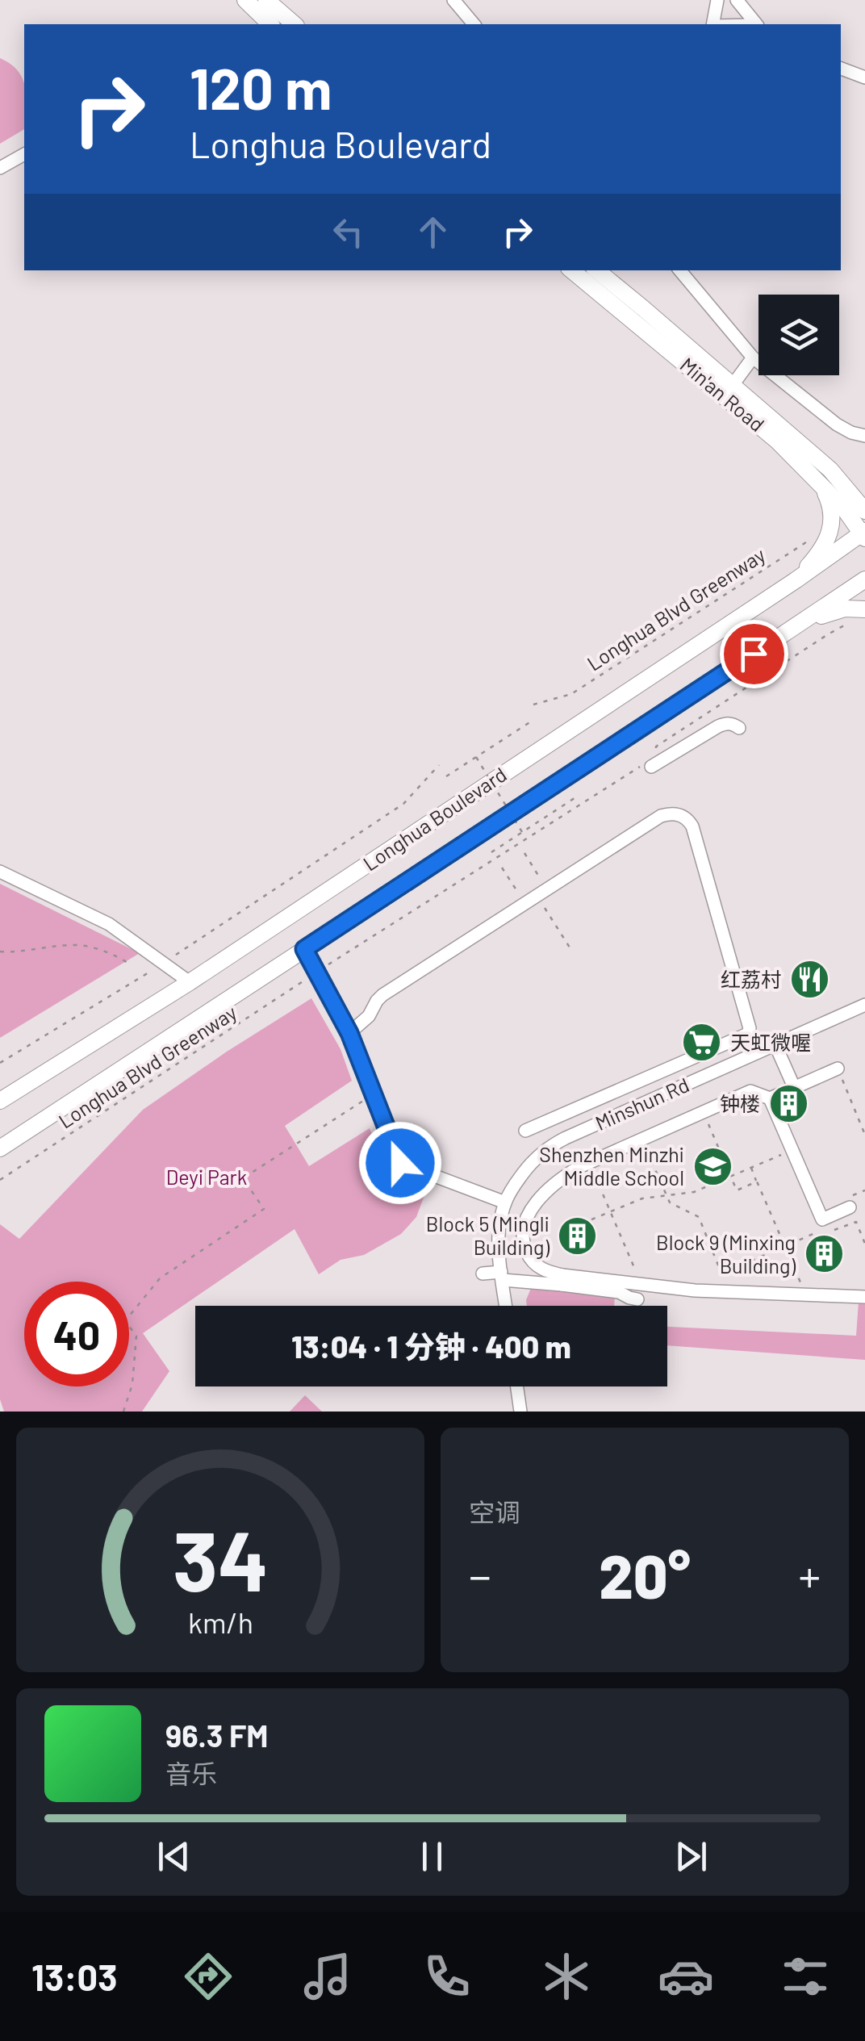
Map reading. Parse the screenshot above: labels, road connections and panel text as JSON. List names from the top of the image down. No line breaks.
{"streets":{"main road":["Min'an Road","Longhua Boulevard"],"street":["Minshun Rd"],"path":["Longhua Blvd Greenway"]},"crossings":[["Min'an Road","Longhua Boulevard"]],"parks":["Deyi Park"],"places":{"restaurant":["红荔村"],"supermarket":["天虹微喔"],"building":["钟楼","Block 5 (Mingli Building)","Block 9 (Minxing Building)"],"school or university":["Shenzhen Minzhi Middle School"]},"page":{"turn":["120 m","Longhua Boulevard"],"limit":"40","trip":"13:04 · 1 分钟 · 400 m","tile":"空调","heat":["−","20°","+"],"song":["96.3 FM","音乐"],"tabs":"13:03","gauge":["34","km/h"]}}
